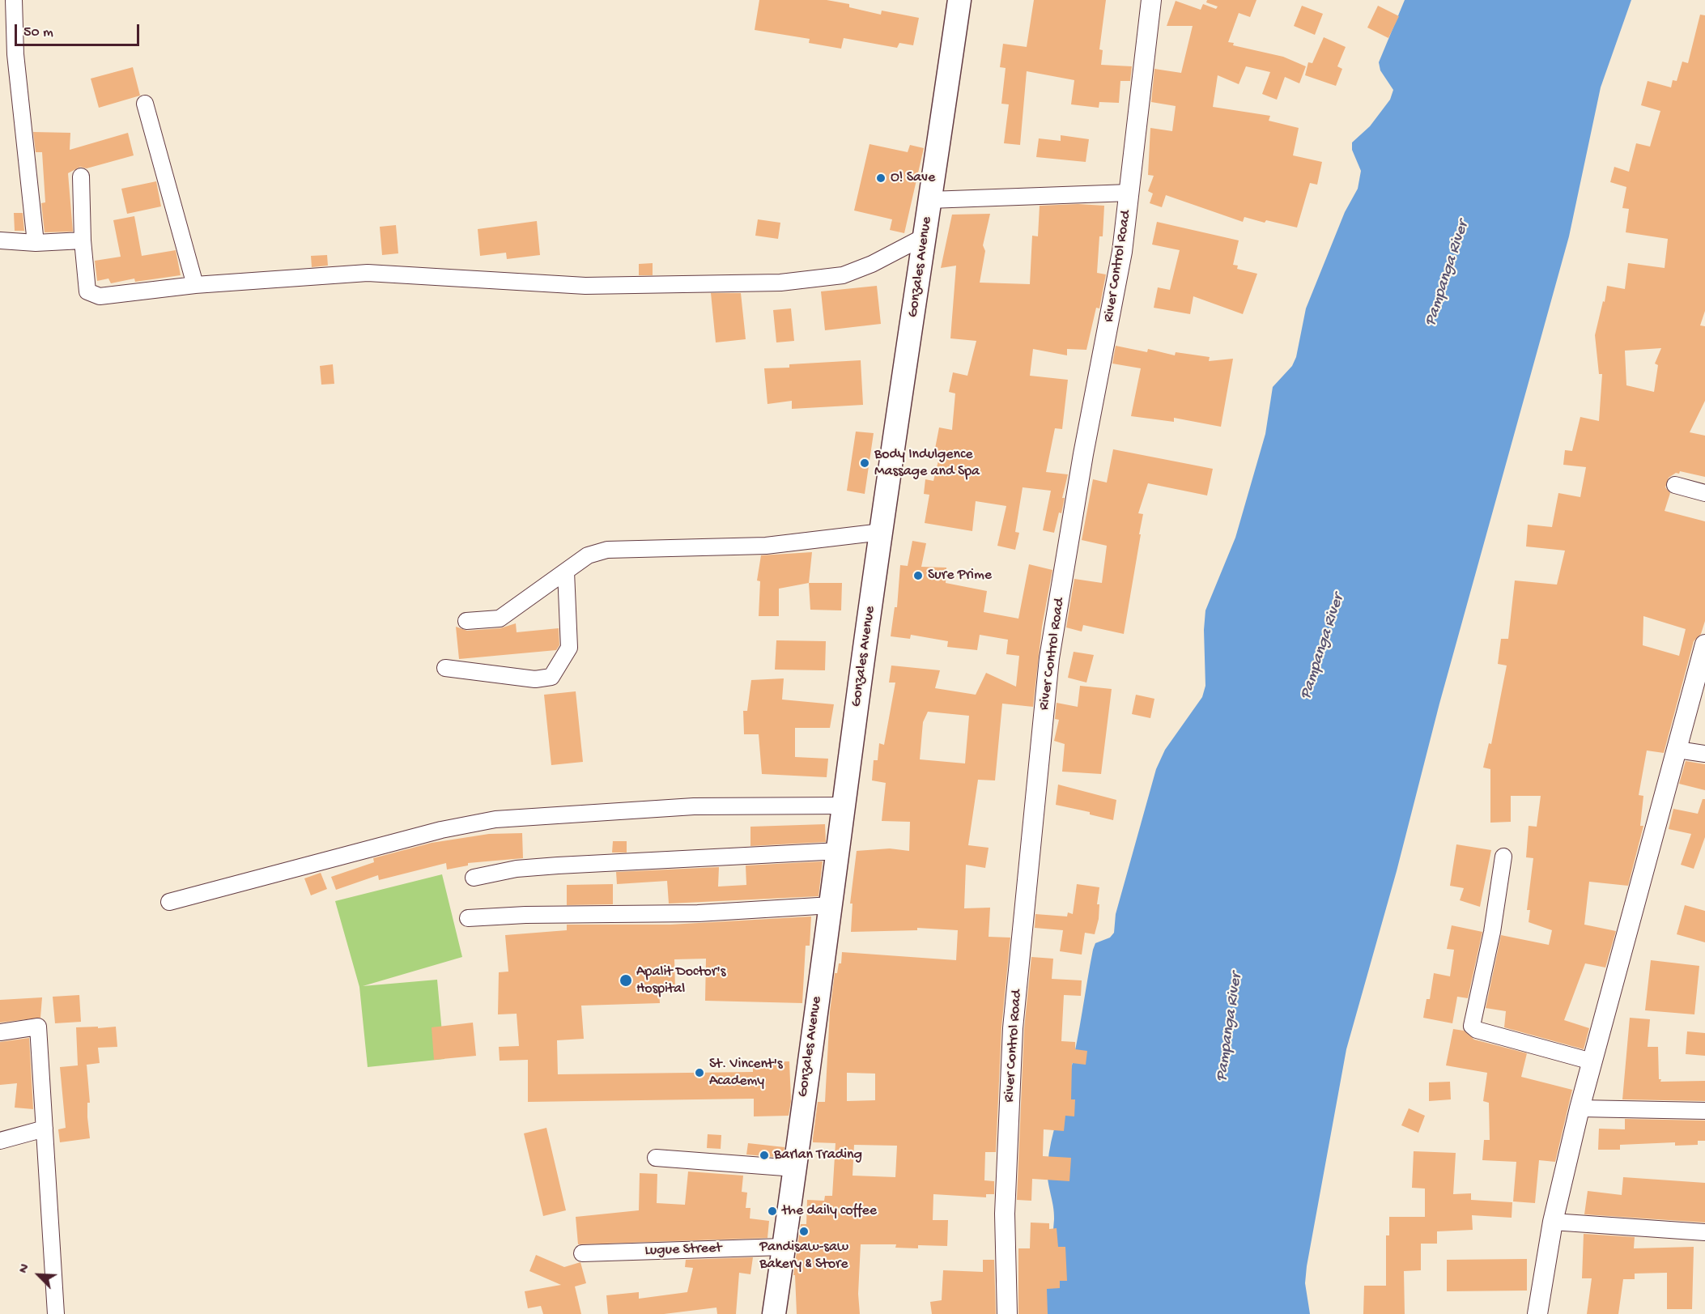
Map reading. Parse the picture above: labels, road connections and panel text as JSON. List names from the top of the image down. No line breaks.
{"streets":{"main road":["Gonzales Avenue"],"street":["River Control Road","Lugue Street"]},"crossings":[["Gonzales Avenue","Lugue Street"]],"water":["Pampanga River"],"places":["O! Save","Body Indulgence Massage and Spa","Sure Prime","Apalit Doctor's Hospital","St. Vincent's Academy","Barlan Trading","the daily coffee","Pandisaw-saw Bakery & Store"],"scale_bar":"50 m","north":"top left"}
